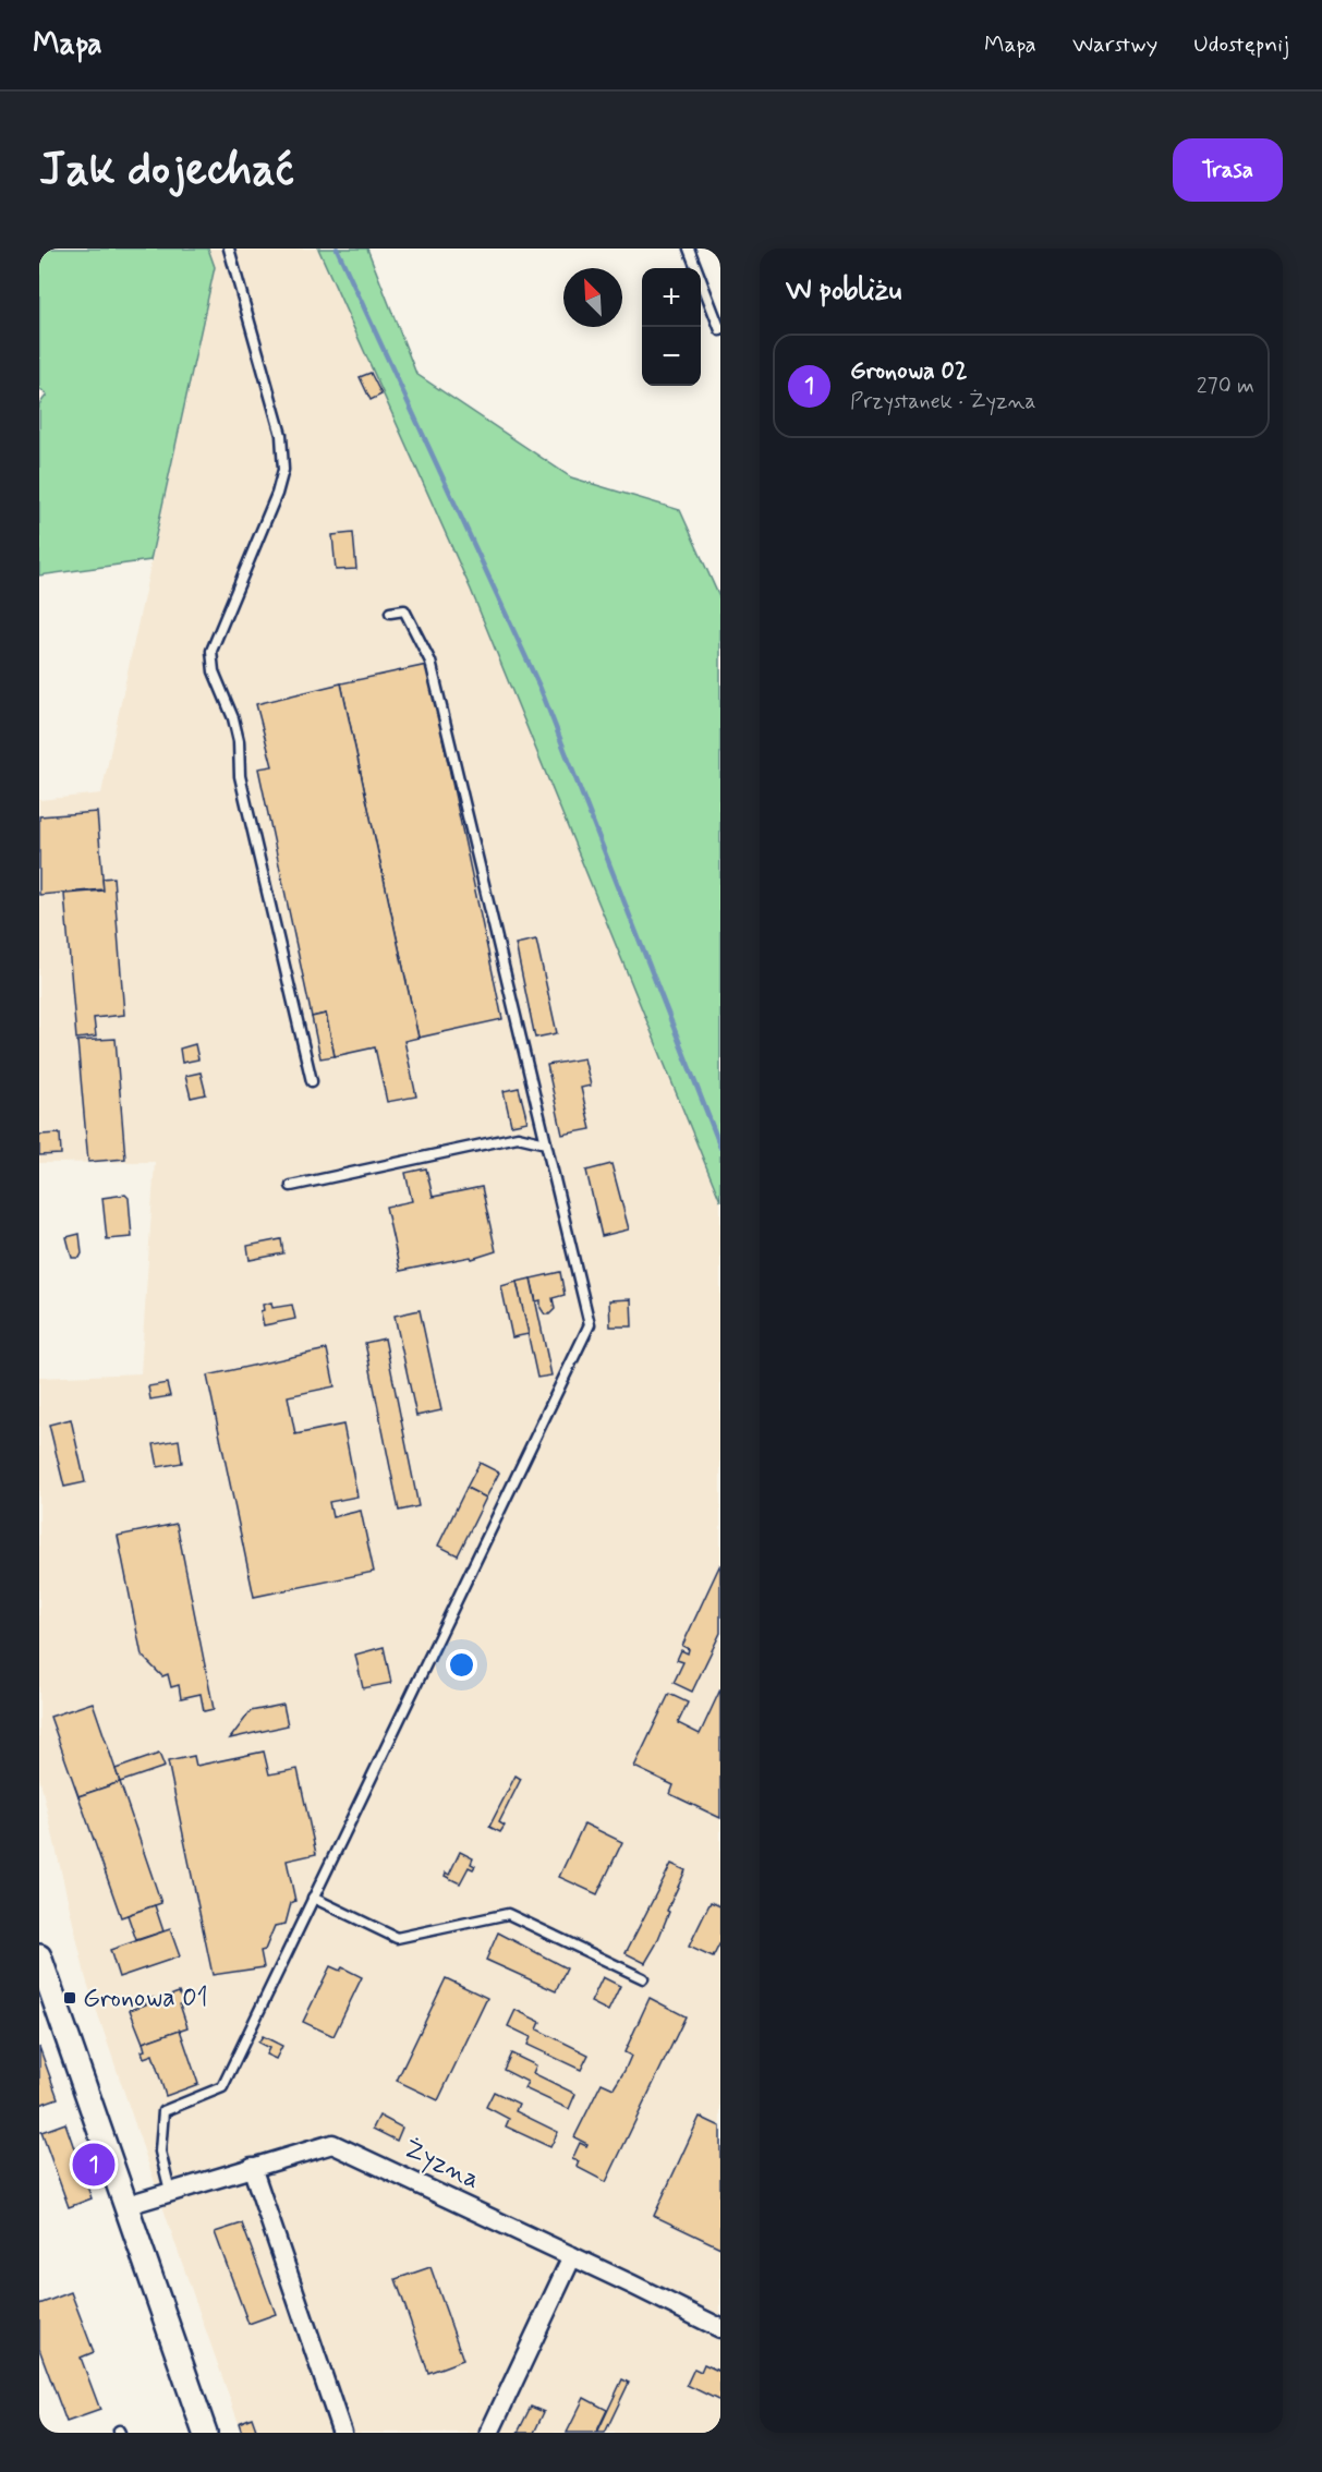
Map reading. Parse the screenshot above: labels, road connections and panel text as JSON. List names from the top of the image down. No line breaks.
{"streets":{"street":["Żyzna"]},"places":{"transit":["Gronowa 01"]},"north":"top left","page":{"header":"Mapa","nav":["Mapa","Warstwy","Udostępnij"],"buttons":"Trasa","title":"Jak dojechać","heading":"W pobliżu","map_buttons":["+","−"],"list":[{"mark":"1","name":"Gronowa 02","note":"Przystanek · Żyzna","value":"270 m"}],"pins":"1"}}
